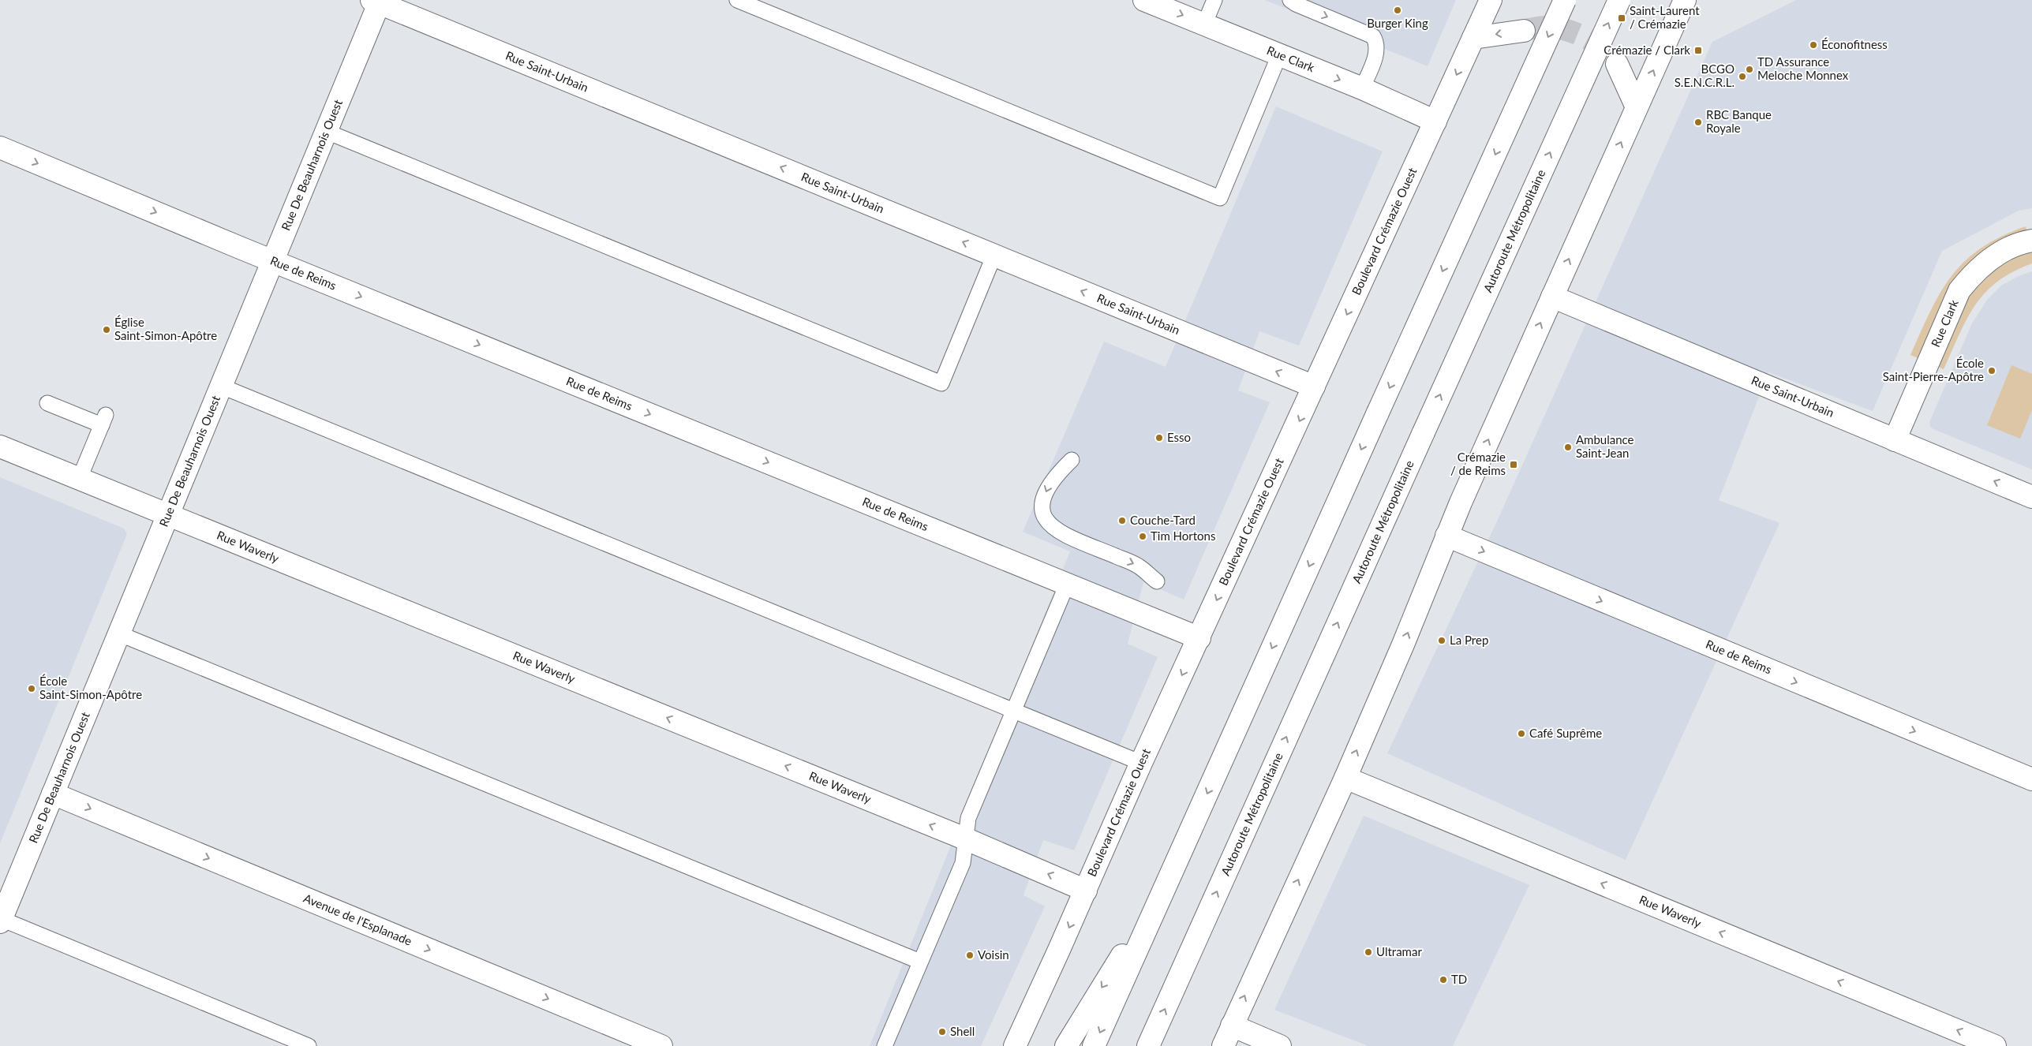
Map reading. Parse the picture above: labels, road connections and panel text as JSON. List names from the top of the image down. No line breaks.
{"streets":{"main road":["Rue Clark","Rue Saint-Urbain","Rue De Beauharnois Ouest","Autoroute Métropolitaine","Boulevard Crémazie Ouest","Rue de Reims","Rue Waverly","Avenue de l'Esplanade"]},"crossings":[["Rue Clark","Rue Saint-Urbain"],["Rue Clark","Boulevard Crémazie Ouest"],["Rue Saint-Urbain","Rue De Beauharnois Ouest"],["Rue Saint-Urbain","Boulevard Crémazie Ouest"],["Rue De Beauharnois Ouest","Rue de Reims"],["Rue De Beauharnois Ouest","Rue Waverly"],["Rue De Beauharnois Ouest","Avenue de l'Esplanade"],["Boulevard Crémazie Ouest","Rue de Reims"],["Boulevard Crémazie Ouest","Rue Waverly"]],"one_way":["Rue Saint-Urbain","Rue de Reims","Rue Waverly","Avenue de l'Esplanade"],"places":{"other":["Burger King","Éconofitness","TD Assurance Meloche Monnex","BCGO S.E.N.C.R.L.","RBC Banque Royale","Église Saint-Simon-Apôtre","École Saint-Pierre-Apôtre","Esso","Ambulance Saint-Jean","Couche-Tard","Tim Hortons","La Prep","École Saint-Simon-Apôtre","Café Suprême","Ultramar","Voisin","TD","Shell"],"transit":["Saint-Laurent / Crémazie","Crémazie / Clark","Crémazie / de Reims"]}}
